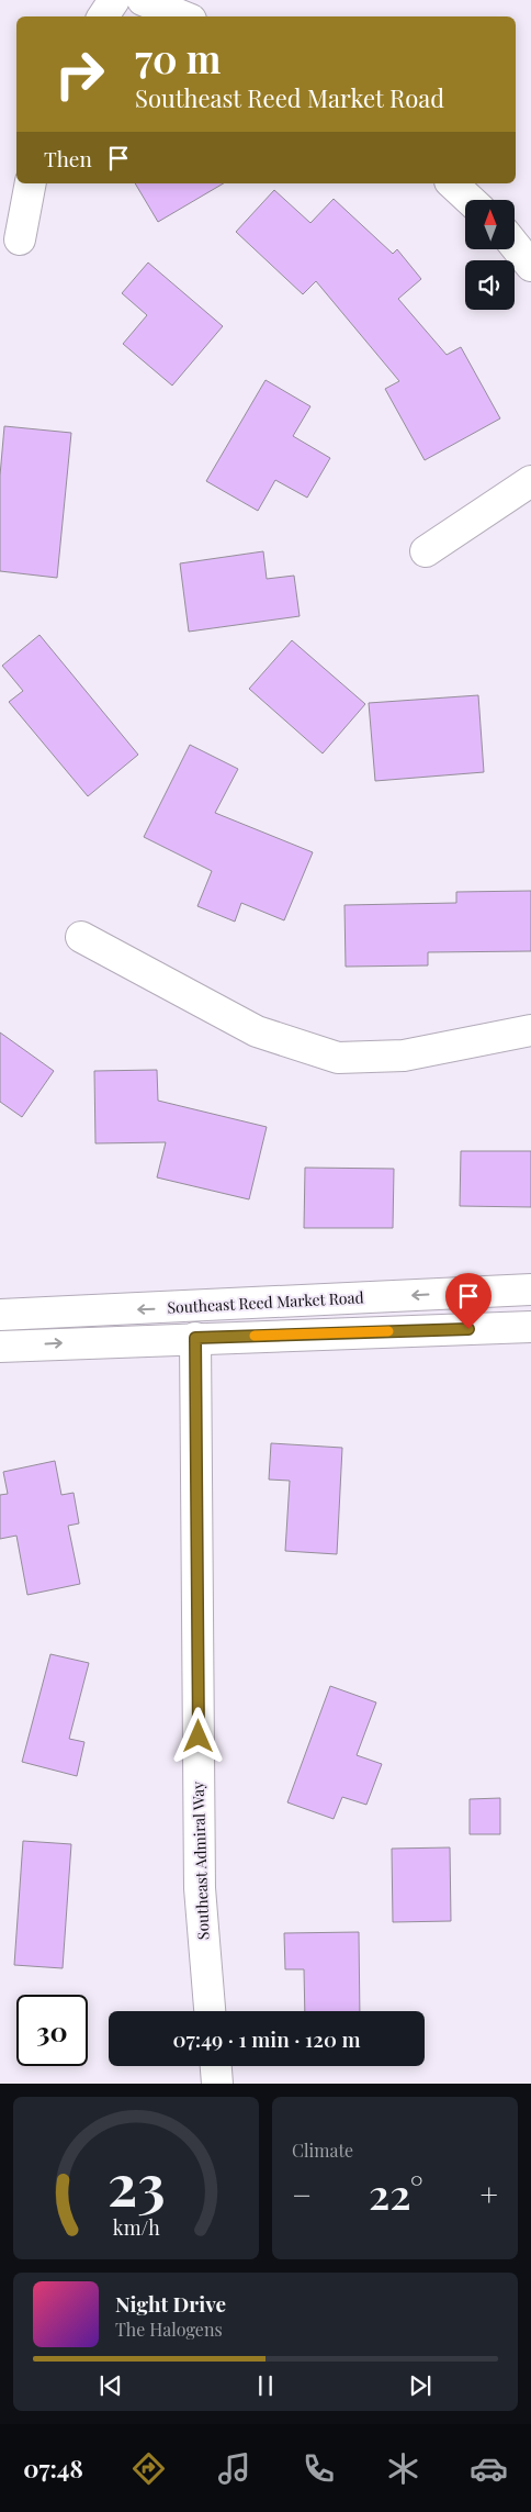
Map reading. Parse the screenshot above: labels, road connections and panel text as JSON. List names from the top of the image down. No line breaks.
{"streets":{"street":["Southeast Reed Market Road","Southeast Admiral Way"]},"crossings":[["Southeast Reed Market Road","Southeast Admiral Way"]],"north":"top","page":{"turn":["70 m","Southeast Reed Market Road"],"then":"Then","limit":"30","trip":"07:49 · 1 min · 120 m","tile":"Climate","heat":["−","22°","+"],"song":["Night Drive","The Halogens"],"tabs":"07:48","gauge":["23","km/h"]}}
